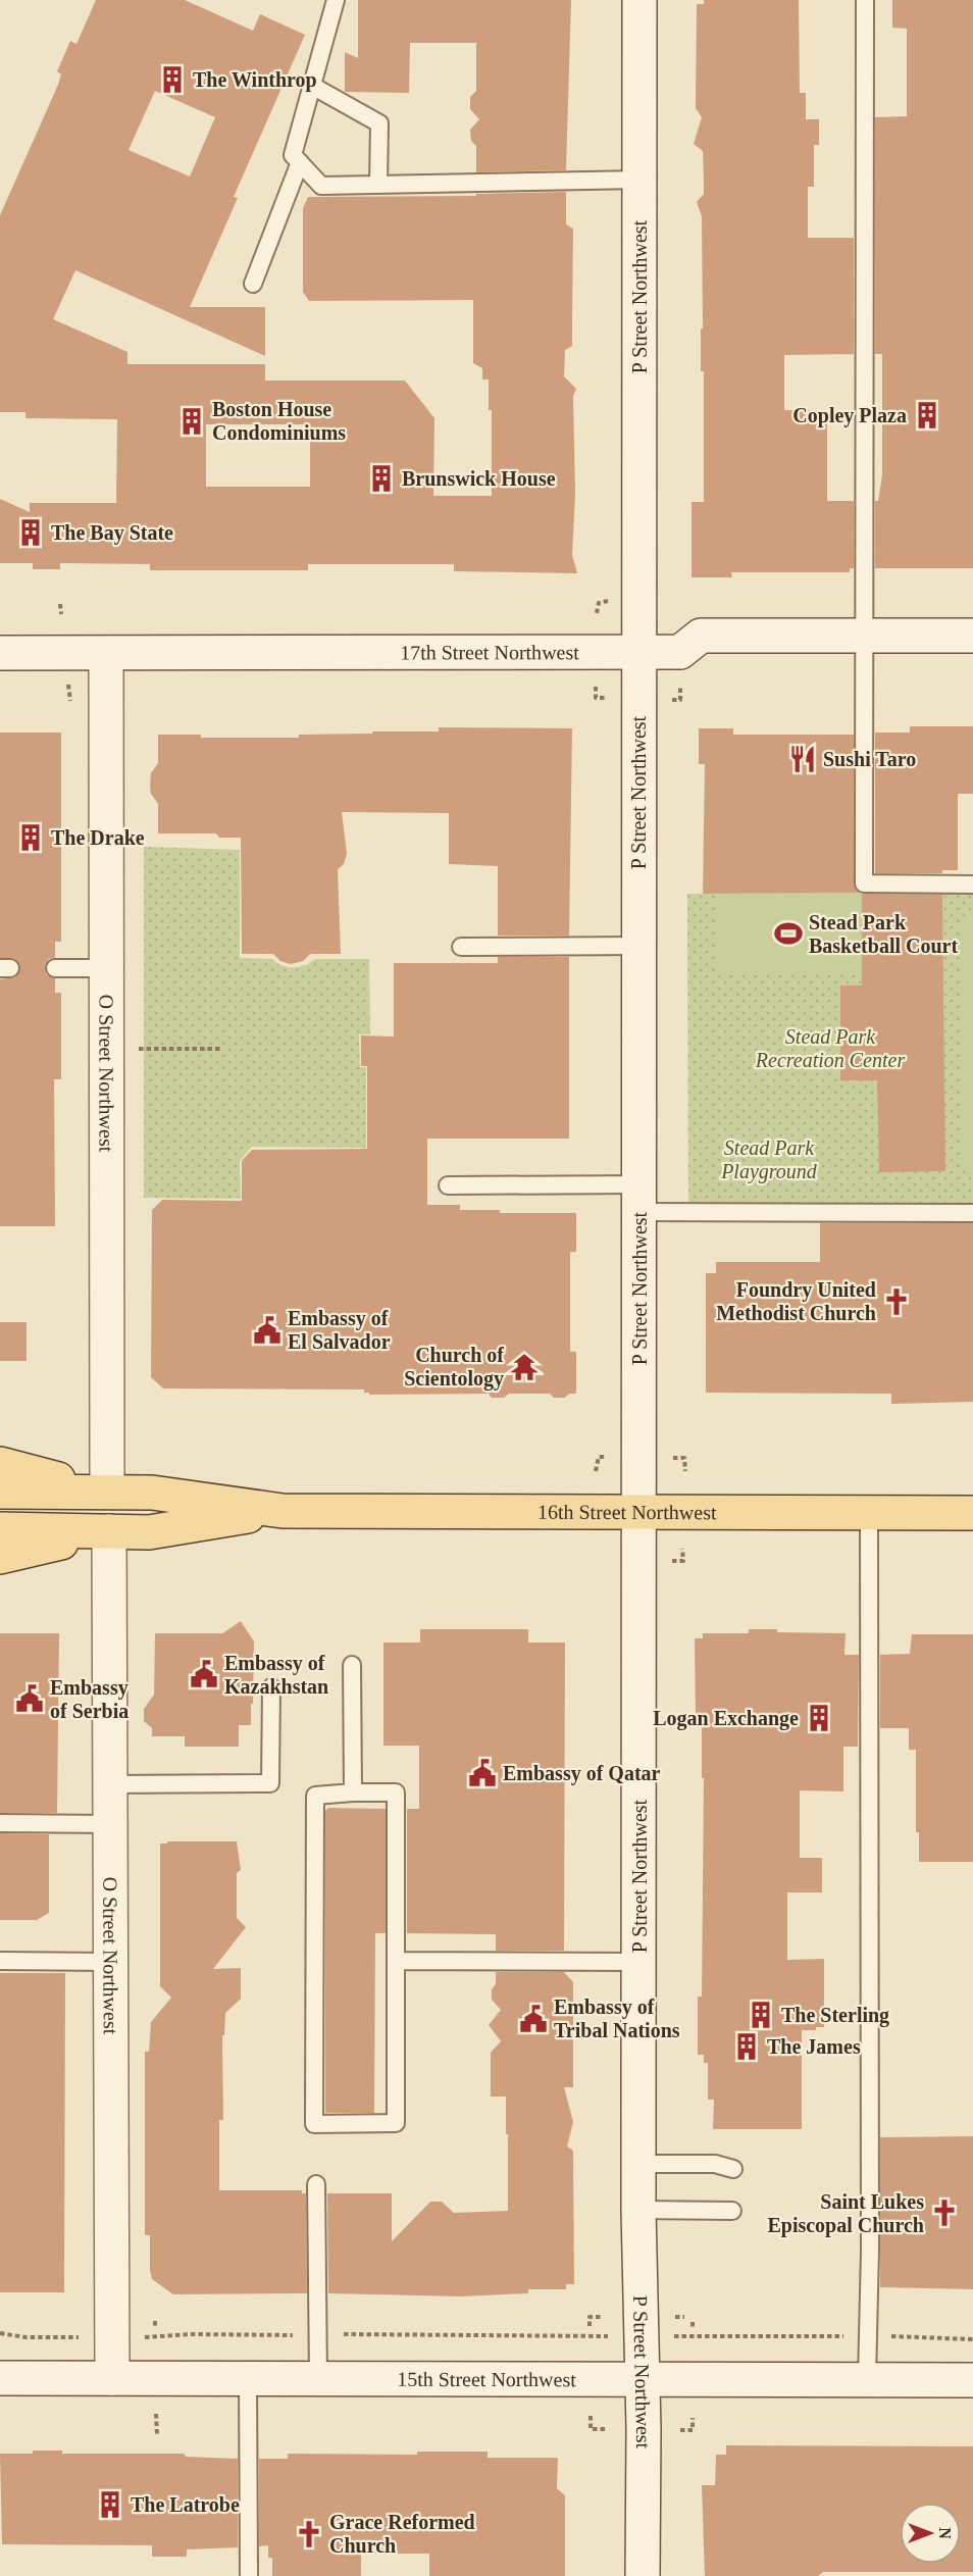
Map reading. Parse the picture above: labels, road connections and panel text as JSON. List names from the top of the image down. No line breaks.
{"streets":{"main road":["P Street Northwest","17th Street Northwest","O Street Northwest","16th Street Northwest","15th Street Northwest"]},"crossings":[["P Street Northwest","17th Street Northwest"],["P Street Northwest","16th Street Northwest"],["P Street Northwest","15th Street Northwest"],["17th Street Northwest","O Street Northwest"],["O Street Northwest","16th Street Northwest"],["O Street Northwest","15th Street Northwest"]],"parks":["Stead Park Recreation Center","Stead Park Playground"],"places":{"building":["The Winthrop","Copley Plaza","Boston House Condominiums","Brunswick House","The Bay State","The Drake","Logan Exchange","The Sterling","The James","The Latrobe"],"restaurant":["Sushi Taro"],"sports":["Stead Park Basketball Court"],"church":["Foundry United Methodist Church","Saint Lukes Episcopal Church","Grace Reformed Church"],"public building":["Embassy of El Salvador","Embassy of Kazakhstan","Embassy of Serbia","Embassy of Qatar","Embassy of Tribal Nations"],"temple":["Church of Scientology"]},"north":"right"}
